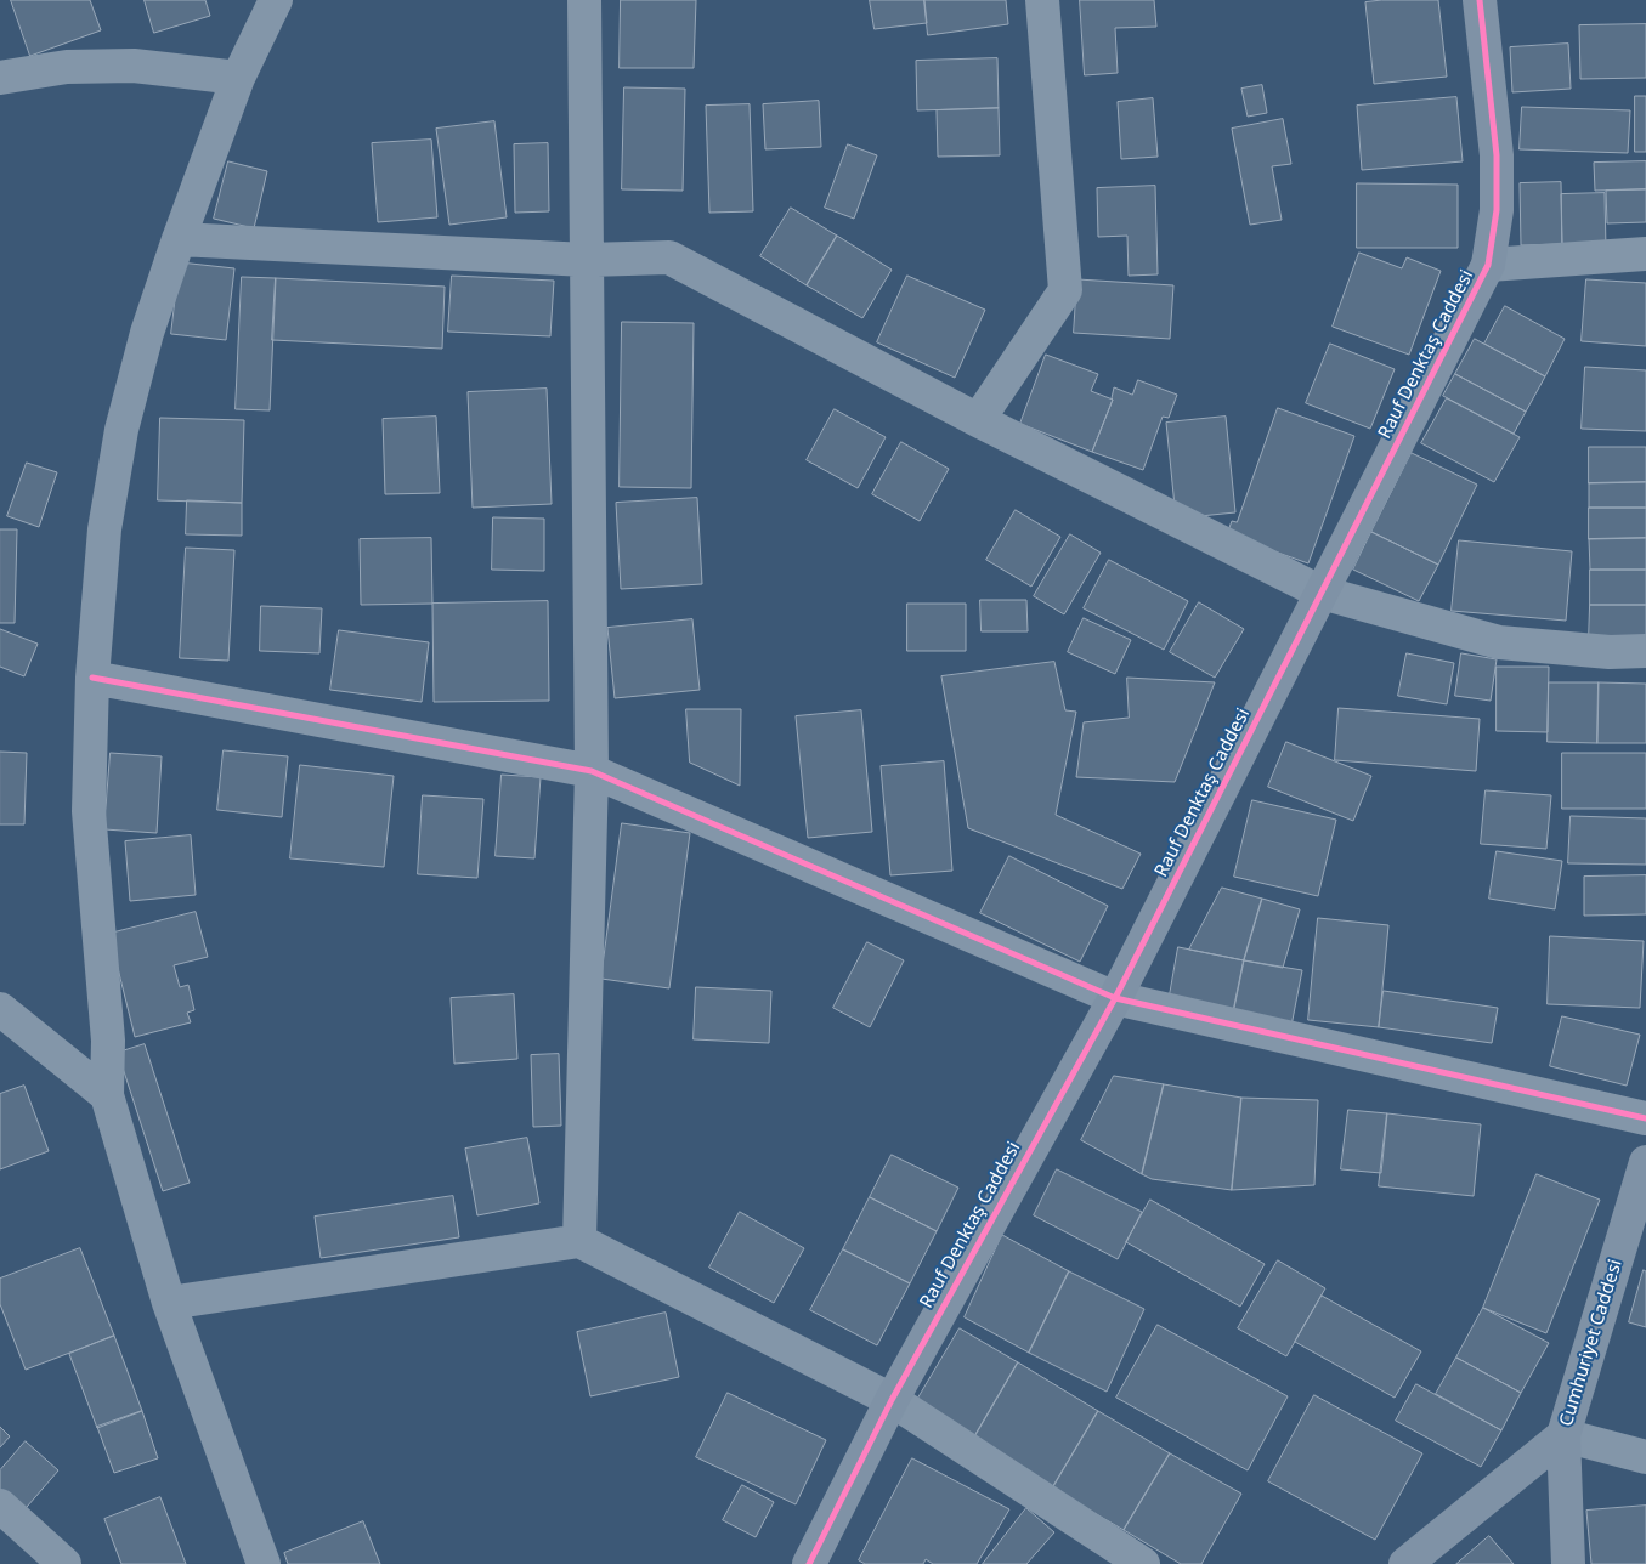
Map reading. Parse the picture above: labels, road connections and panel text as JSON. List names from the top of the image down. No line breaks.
{"streets":{"street":["Rauf Denktaş Caddesi","Cumhuriyet Caddesi"]}}
